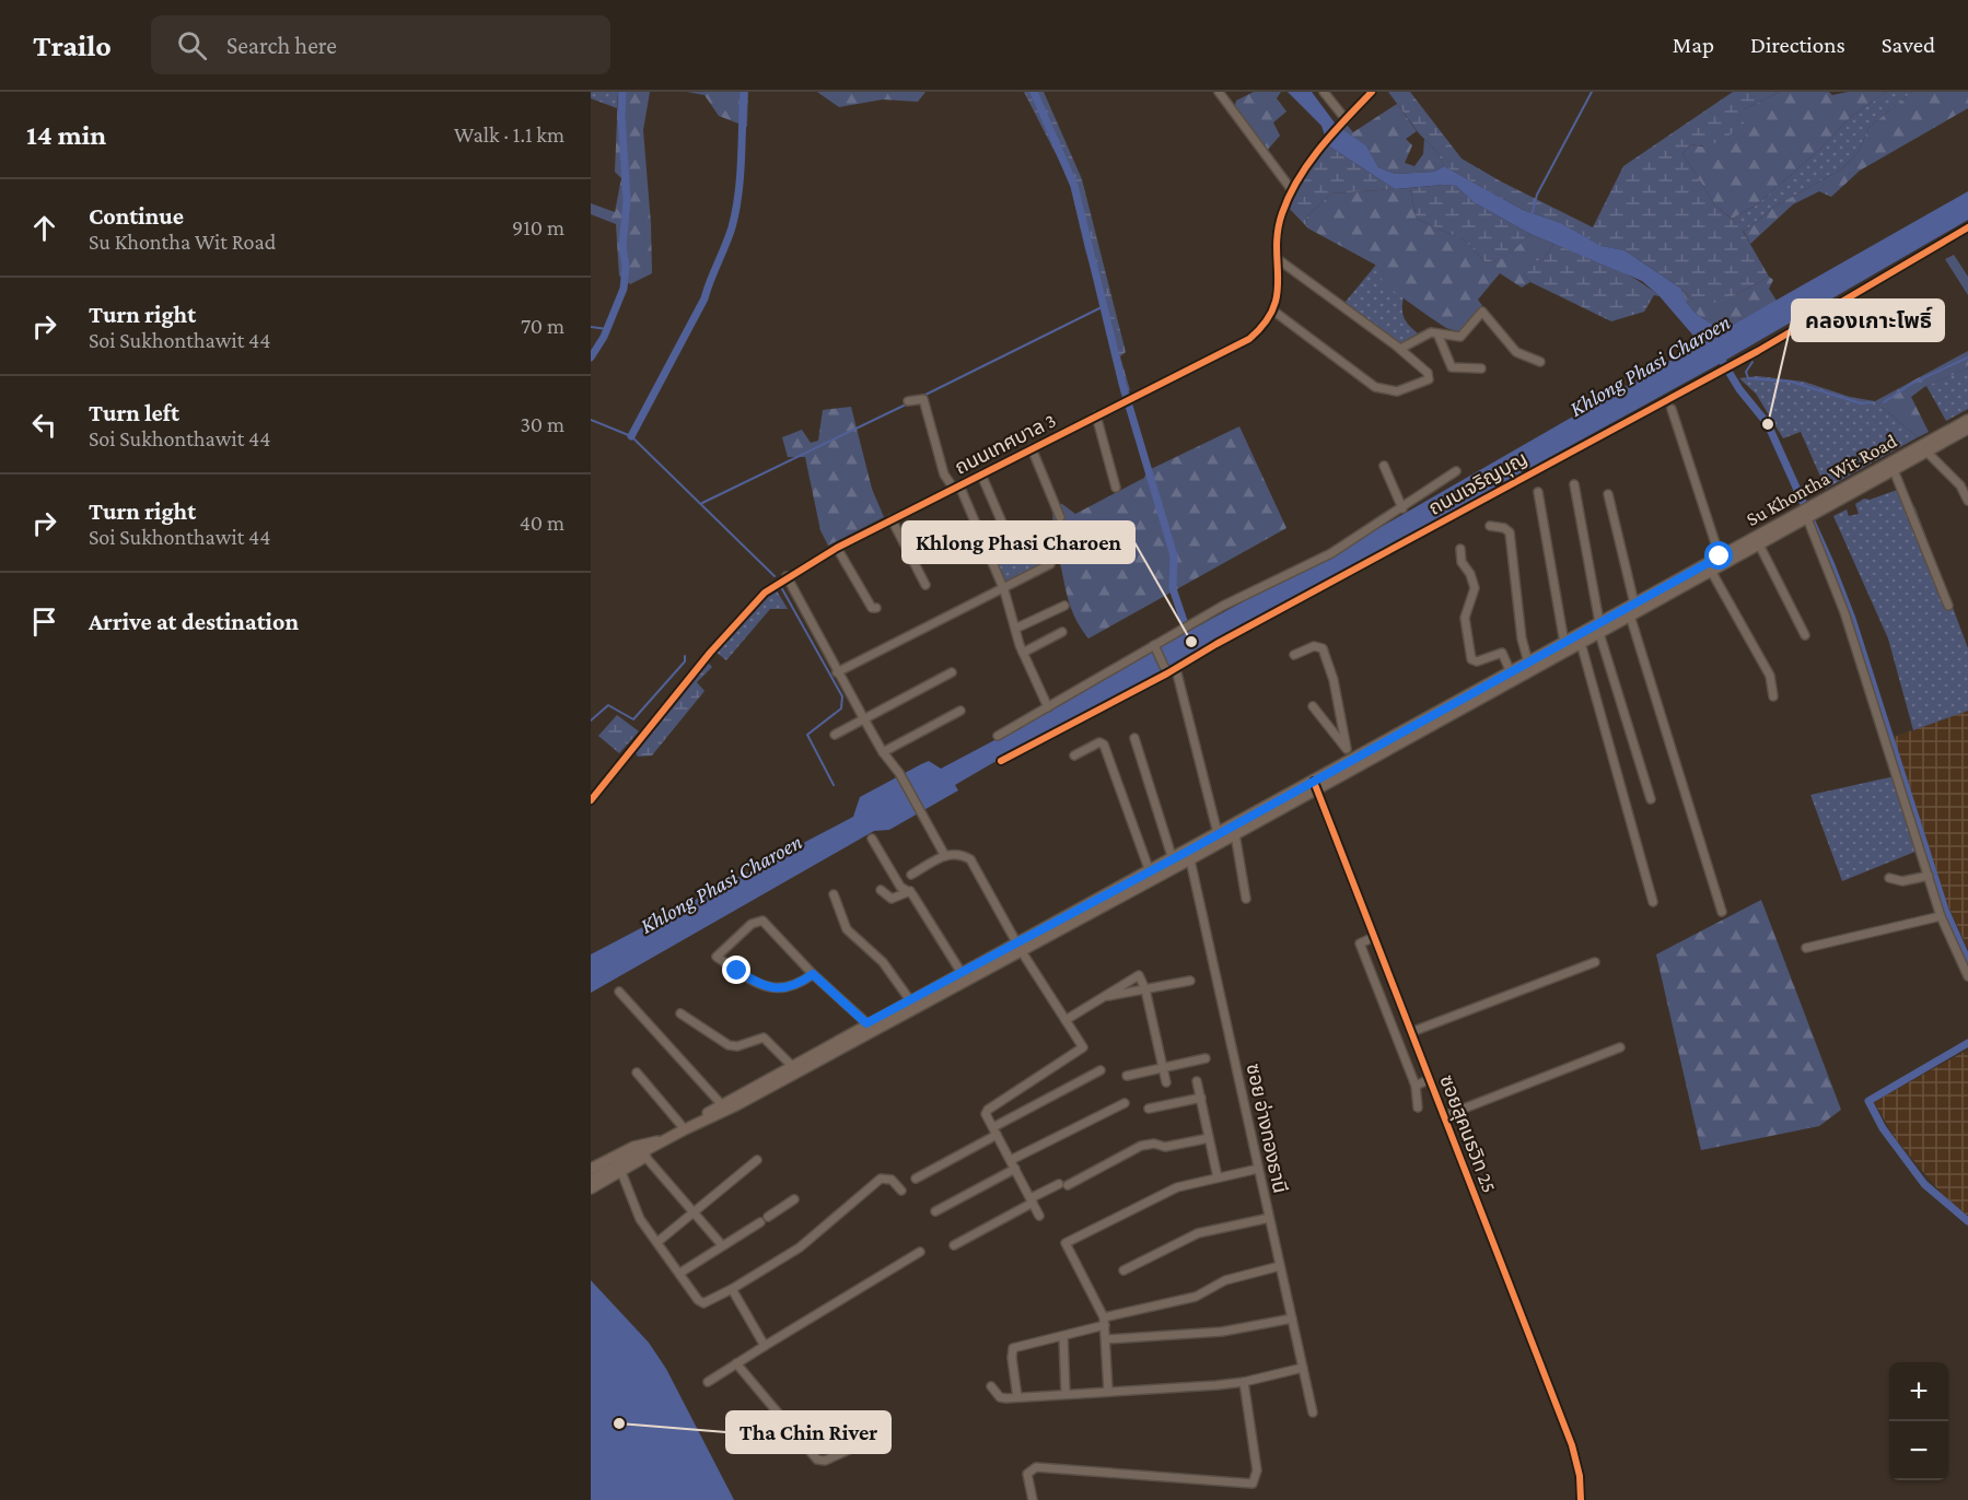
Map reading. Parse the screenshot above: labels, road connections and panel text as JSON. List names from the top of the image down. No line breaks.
{"streets":{"main road":["Su Khontha Wit Road"],"street":["ถนนเทศบาล 3","ถนนเจริญบุญ","ซอย อ่างทองธานี","ซอยสุคนธวิท 25"]},"crossings":[["Su Khontha Wit Road","ซอย อ่างทองธานี"],["Su Khontha Wit Road","ซอยสุคนธวิท 25"]],"water":["Khlong Phasi Charoen"],"places":["คลองเกาะโพธิ์","Khlong Phasi Charoen","Tha Chin River"],"page":{"header":"Trailo","search":"Search here","nav":["Map","Directions","Saved"],"heading":["14 min","Walk · 1.1 km"],"list":[["Continue","Su Khontha Wit Road","910 m"],["Turn right","Soi Sukhonthawit 44","70 m"],["Turn left","Soi Sukhonthawit 44","30 m"],["Turn right","Soi Sukhonthawit 44","40 m"],"Arrive at destination"],"map_buttons":["+","−"]}}
